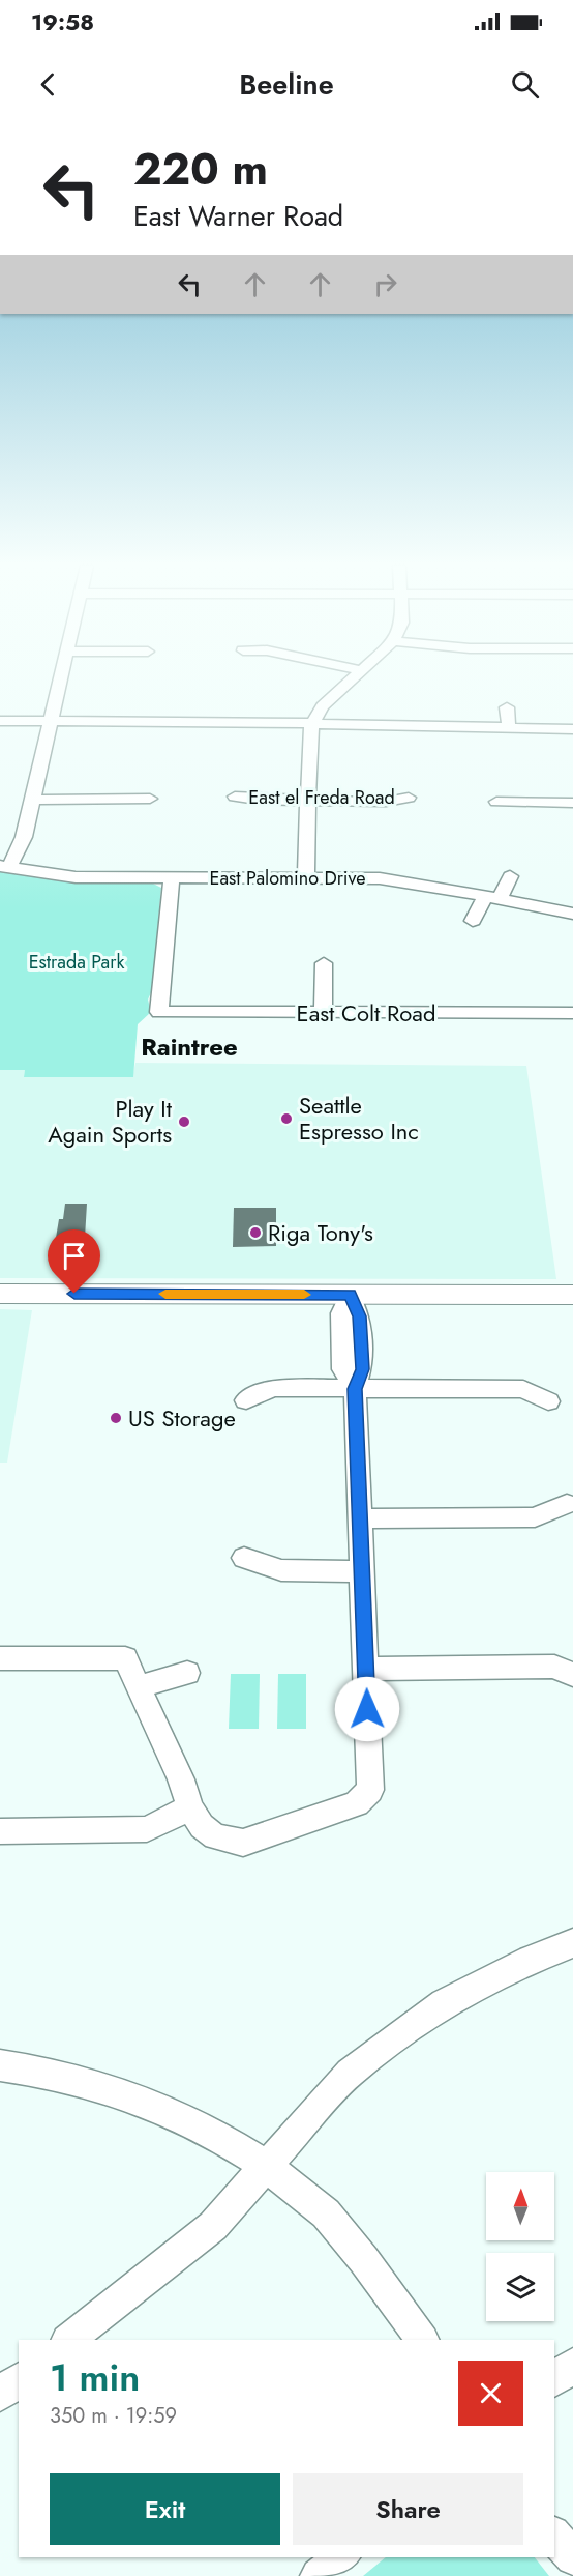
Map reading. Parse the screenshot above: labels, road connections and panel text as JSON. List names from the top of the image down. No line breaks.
{"streets":{"street":["East el Freda Road","East Palomino Drive","East Colt Road"]},"crossings":[["East Palomino Drive","East Colt Road"]],"districts":["Raintree"],"parks":["Estrada Park"],"places":["Seattle Espresso Inc","Play It Again Sports","Riga Tony's","US Storage"],"north":"top","page":{"status":"19:58","header":"Beeline","turn":["220 m","East Warner Road"],"heading":["1 min","350 m · 19:59"],"buttons":["Exit","Share"]}}
